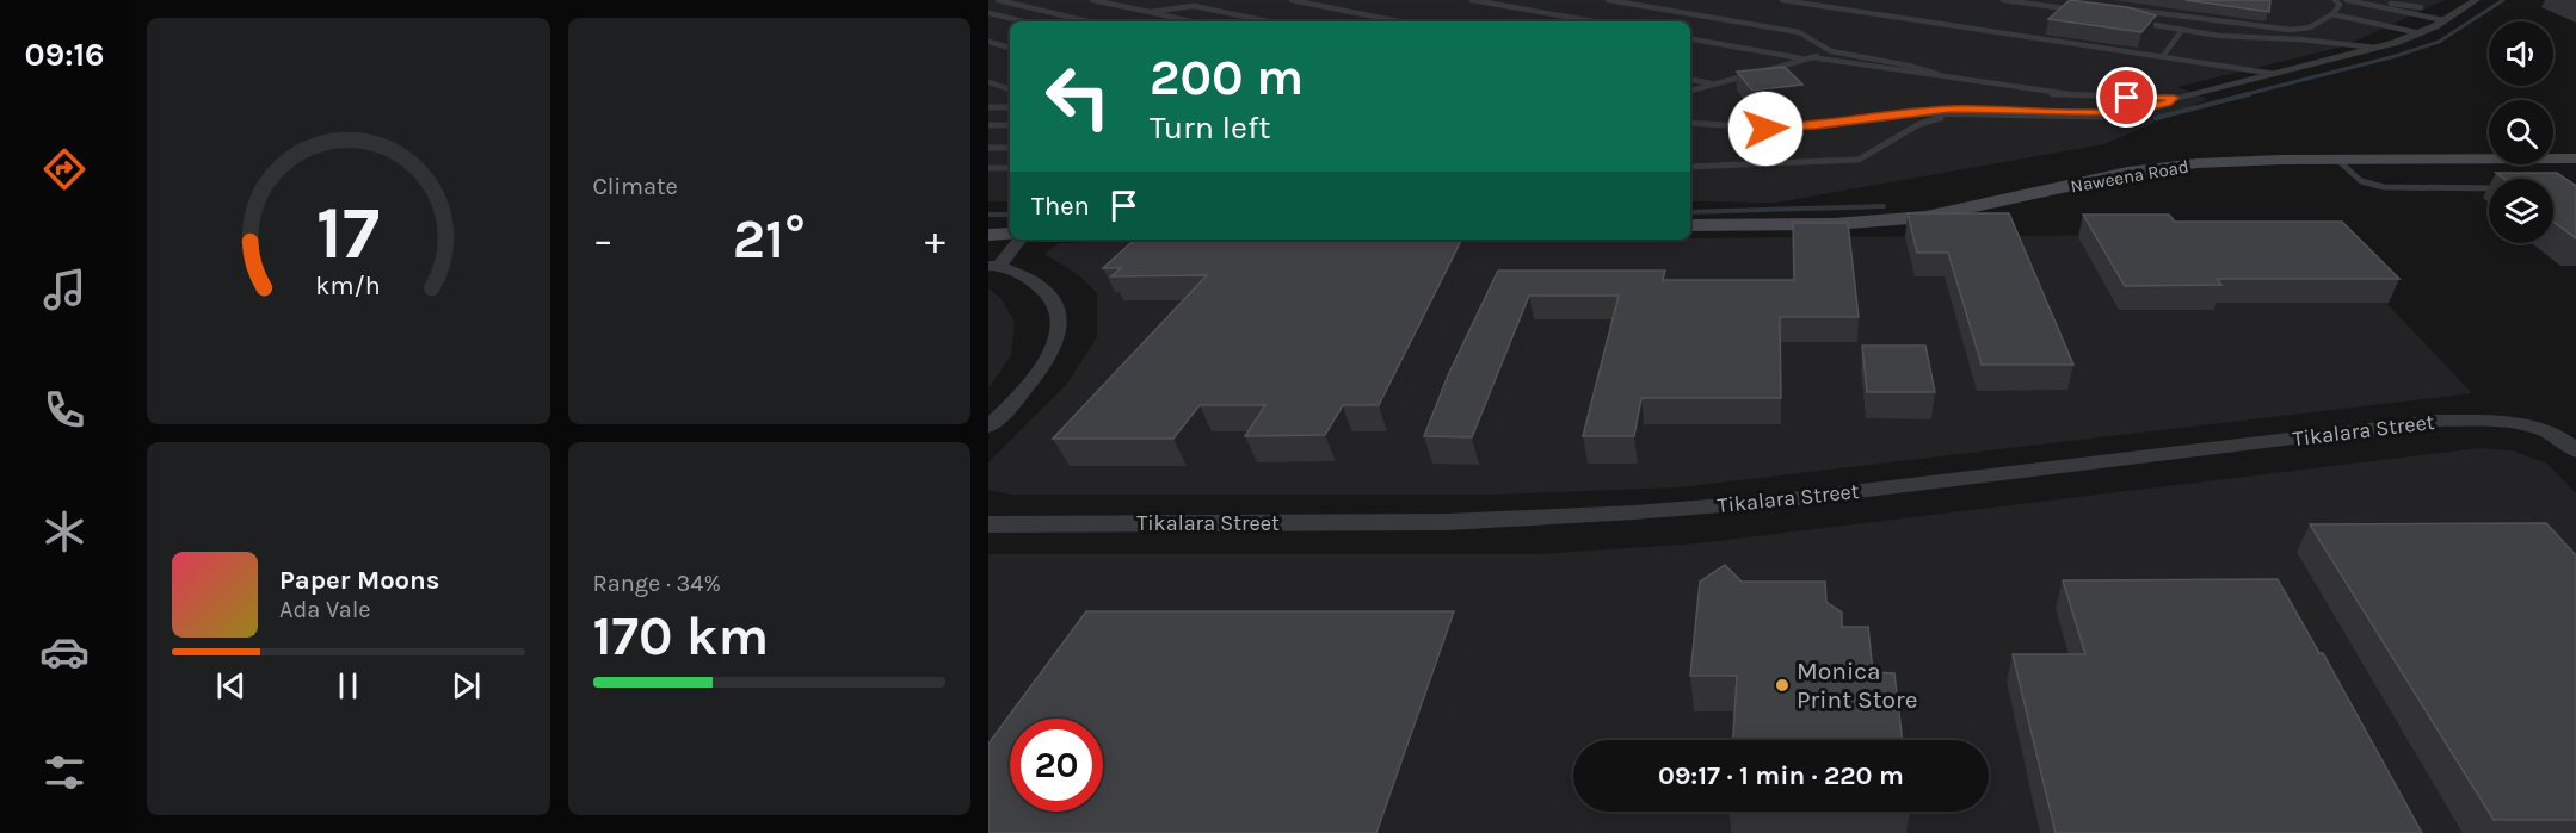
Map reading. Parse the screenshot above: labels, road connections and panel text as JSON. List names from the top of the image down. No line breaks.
{"streets":{"street":["Naweena Road","Tikalara Street"]},"places":["Monica Print Store"],"page":{"tabs":"09:16","tile":["Climate",["Range · 34%","170 km"]],"turn":["200 m","Turn left"],"then":"Then","heat":["−","21°","+"],"song":["Paper Moons","Ada Vale"],"limit":"20","trip":"09:17 · 1 min · 220 m","gauge":["17","km/h"]}}
